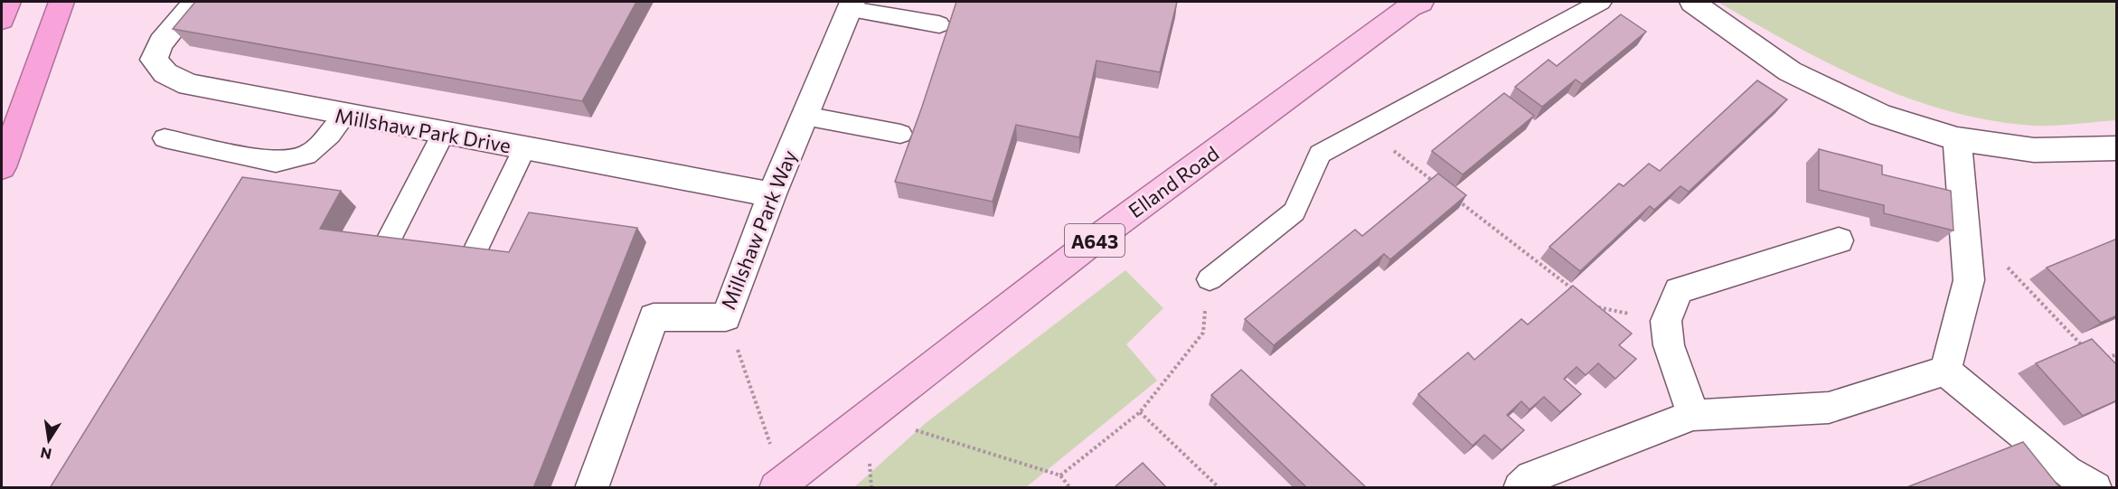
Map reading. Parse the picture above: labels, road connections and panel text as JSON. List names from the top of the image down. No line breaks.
{"streets":{"main road":["Elland Road","A643"],"street":["Millshaw Park Drive","Millshaw Park Way"]},"crossings":[["Millshaw Park Drive","Millshaw Park Way"]],"north":"bottom"}
